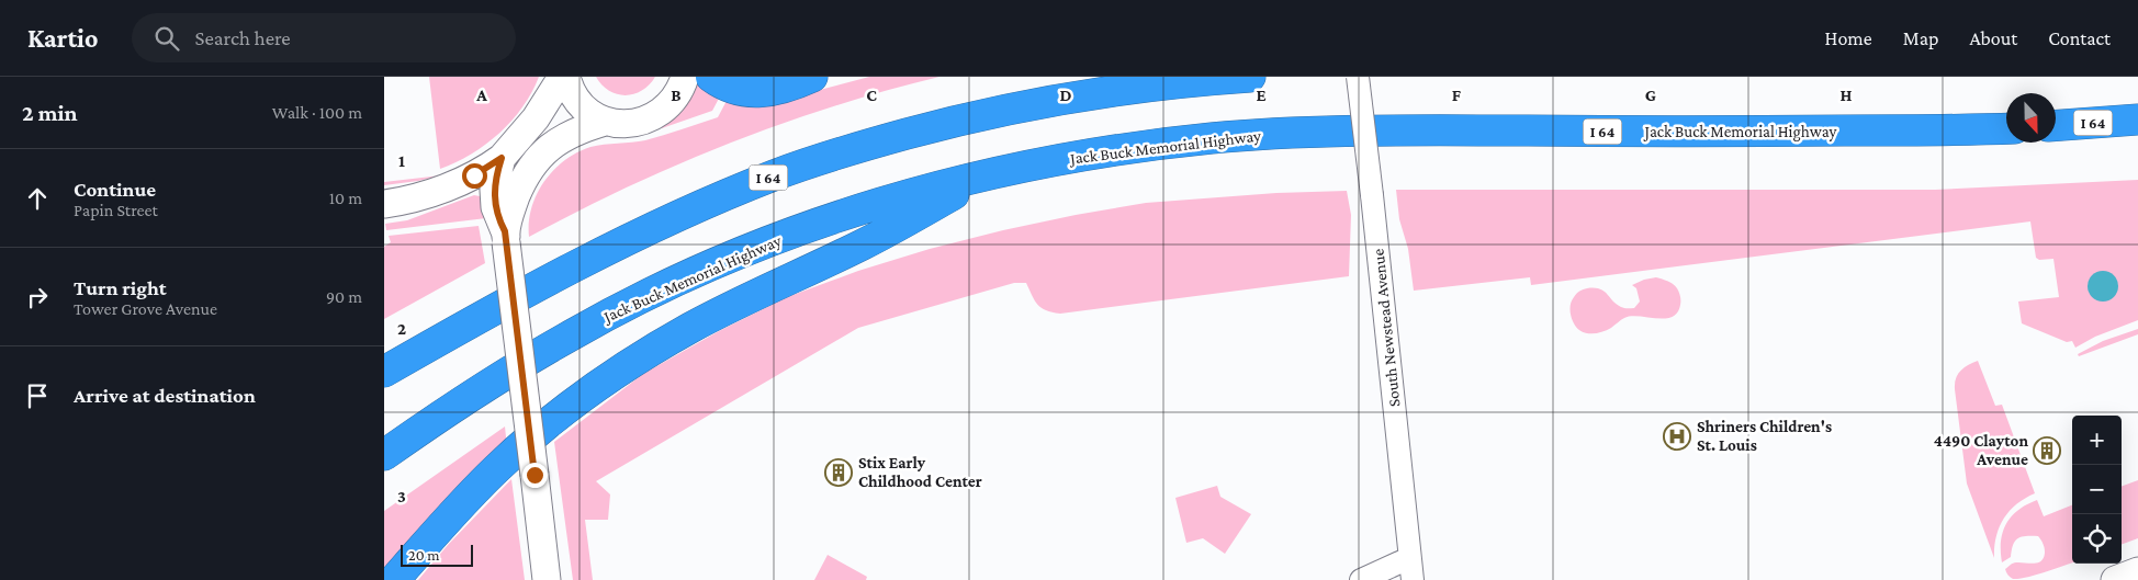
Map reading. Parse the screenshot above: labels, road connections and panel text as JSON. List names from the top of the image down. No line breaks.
{"streets":{"highway":["I 64","Jack Buck Memorial Highway"],"street":["South Newstead Avenue"]},"places":{"hospital":["Shriners Children's St. Louis"],"building":["4490 Clayton Avenue","Stix Early Childhood Center"]},"scale_bar":"20 m","north":"bottom","page":{"header":"Kartio","search":"Search here","nav":["Home","Map","About","Contact"],"heading":["2 min","Walk · 100 m"],"list":[["Continue","Papin Street","10 m"],["Turn right","Tower Grove Avenue","90 m"],"Arrive at destination"],"map_buttons":["+","−"],"scale":"20 m"},"grid":{"columns":["A","B","C","D","E","F","G","H"],"rows":["1","2","3"]}}
